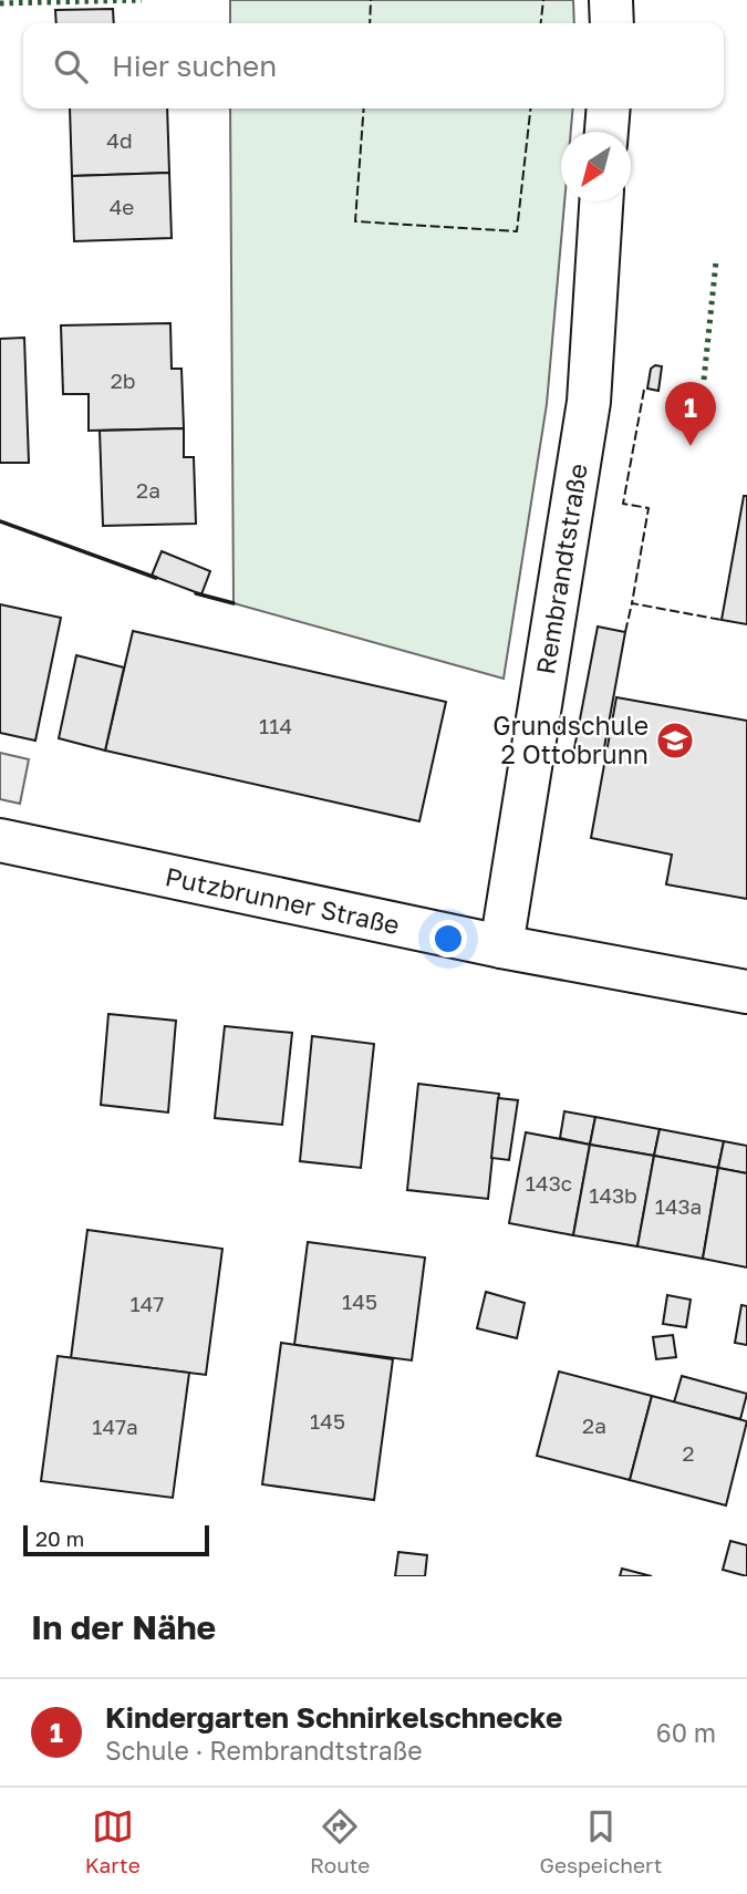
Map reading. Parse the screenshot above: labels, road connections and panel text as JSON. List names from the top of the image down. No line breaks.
{"streets":{"street":["Rembrandtstraße","Putzbrunner Straße"]},"crossings":[["Rembrandtstraße","Putzbrunner Straße"]],"places":{"school or university":["Grundschule 2 Ottobrunn"]},"house_numbers":["4d","4e","2b","2a","114","143c","143b","143a","145","147","145","2a","147a","2"],"scale_bar":"20 m","north":"bottom left","page":{"search":"Hier suchen","pins":"1","scale":"20 m","heading":"In der Nähe","list":[{"mark":"1","name":"Kindergarten Schnirkelschnecke","note":"Schule · Rembrandtstraße","value":"60 m"}],"nav":["Karte","Route","Gespeichert"]}}
